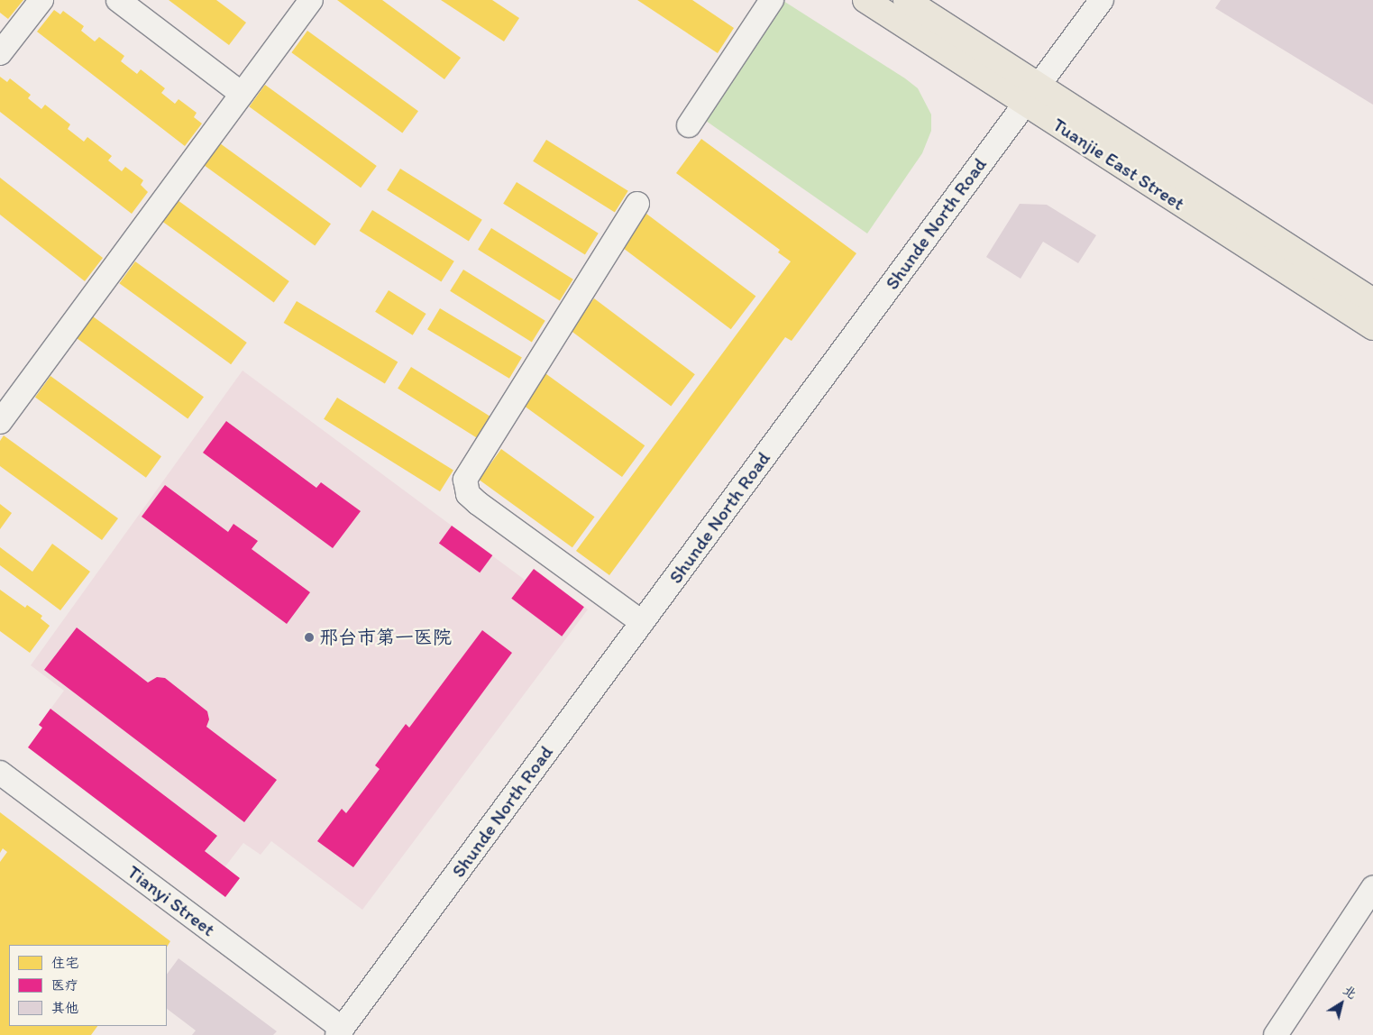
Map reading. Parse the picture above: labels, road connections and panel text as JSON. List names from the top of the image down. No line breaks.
{"streets":{"main road":["Tuanjie East Street"],"street":["Shunde North Road","Tianyi Street"]},"crossings":[["Tuanjie East Street","Shunde North Road"],["Shunde North Road","Tianyi Street"]],"places":["邢台市第一医院"],"legend":["住宅","医疗","其他"],"north":"top right"}
